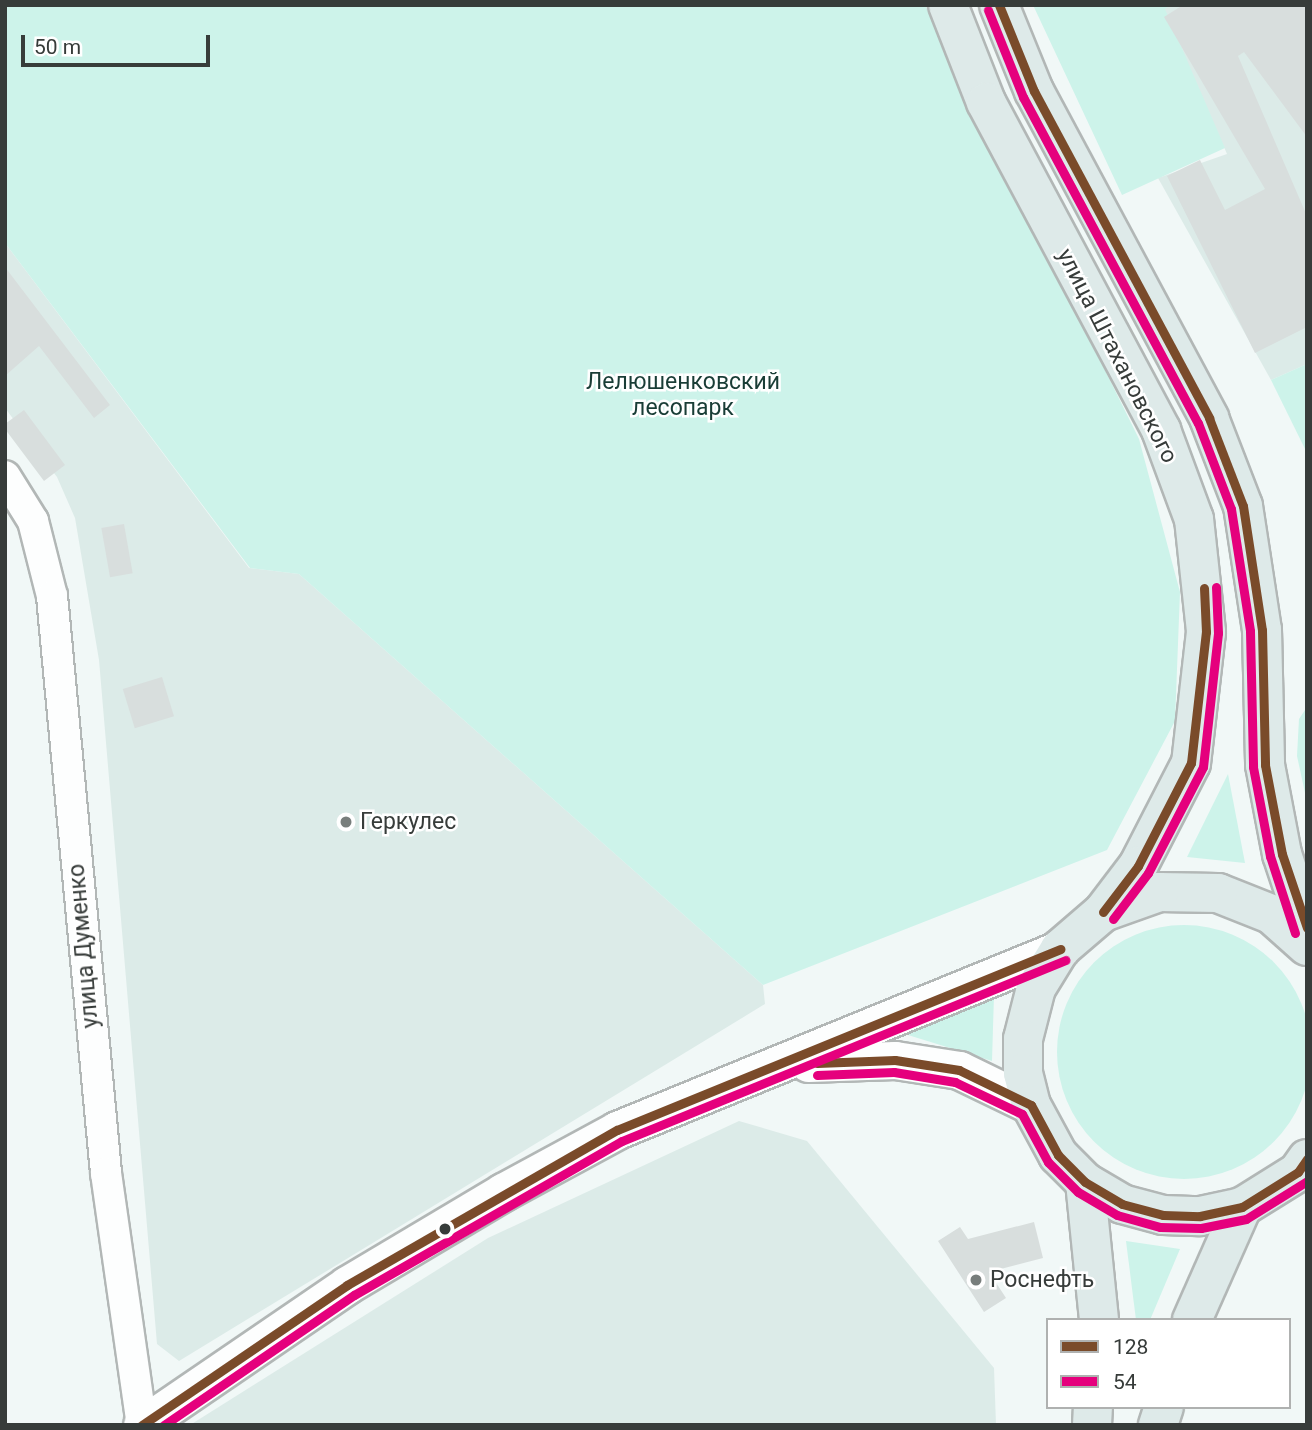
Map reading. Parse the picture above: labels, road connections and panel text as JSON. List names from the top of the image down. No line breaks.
{"streets":{"main road":["улица Штахановского"],"street":["улица Думенко"]},"parks":["Лелюшенковский лесопарк"],"places":["Геркулес","Роснефть"],"lines":["transit line 128","transit line 54"],"legend":["128","54"],"scale_bar":"50 m"}
